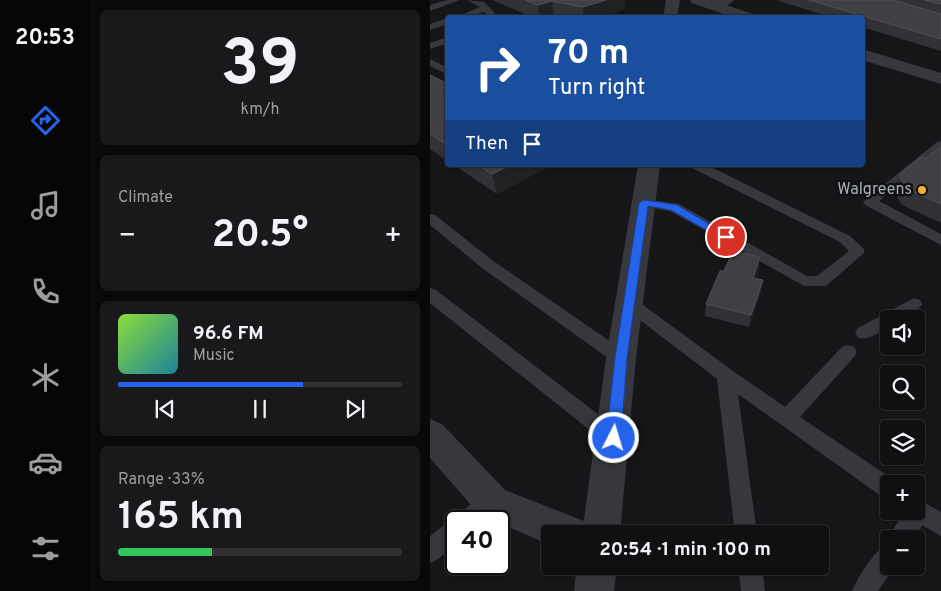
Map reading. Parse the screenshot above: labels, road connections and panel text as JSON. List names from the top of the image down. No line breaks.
{"places":["Walgreens"],"page":{"tabs":"20:53","tile":[["39","km/h"],"Climate",["Range · 33%","165 km"]],"turn":["70 m","Turn right"],"then":"Then","heat":["−","20.5°","+"],"map_buttons":["+","−"],"song":["96.6 FM","Music"],"limit":"40","trip":"20:54 · 1 min · 100 m"}}
